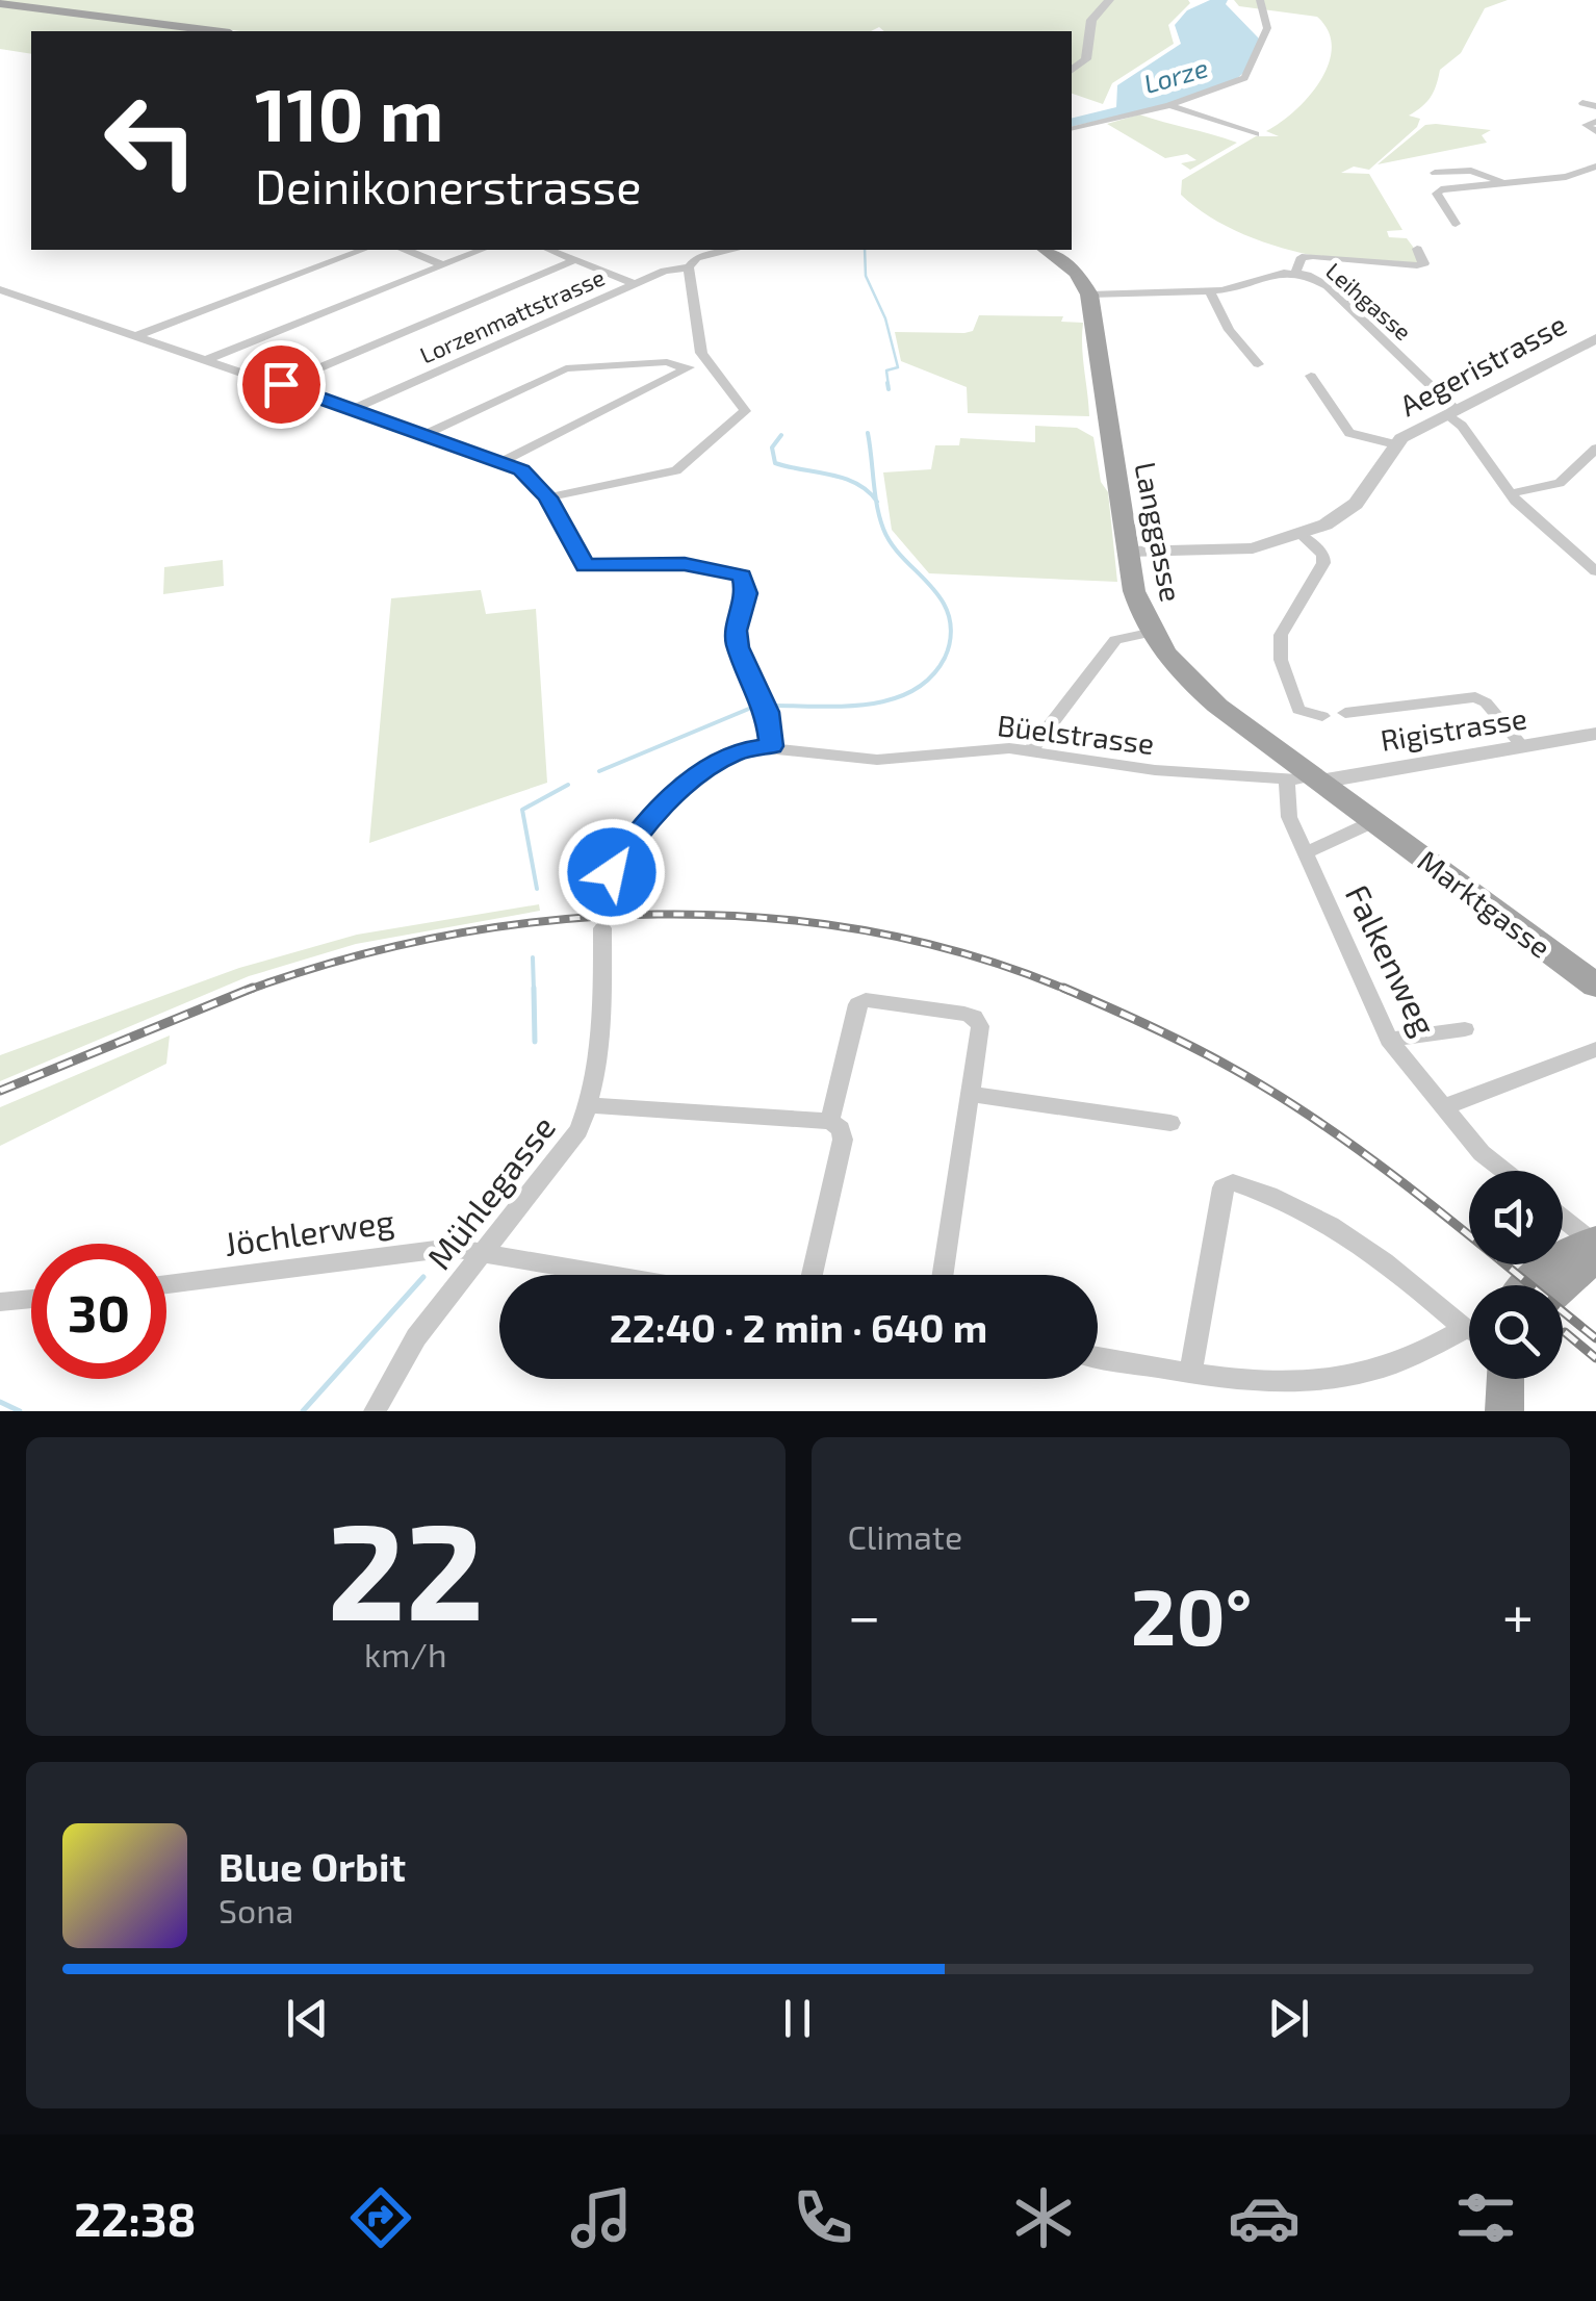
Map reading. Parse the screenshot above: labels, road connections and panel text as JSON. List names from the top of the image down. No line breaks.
{"streets":{"main road":["Langgasse","Marktgasse"],"street":["Leihgasse","Lorzenmattstrasse","Aegeristrasse","Rigistrasse","Büelstrasse","Falkenweg","Mühlegasse","Jöchlerweg"]},"crossings":[["Leihgasse","Aegeristrasse"],["Aegeristrasse","Langgasse"],["Langgasse","Rigistrasse"],["Langgasse","Büelstrasse"],["Langgasse","Marktgasse"],["Langgasse","Falkenweg"],["Rigistrasse","Büelstrasse"],["Rigistrasse","Marktgasse"],["Rigistrasse","Falkenweg"],["Büelstrasse","Marktgasse"],["Büelstrasse","Falkenweg"],["Büelstrasse","Mühlegasse"],["Marktgasse","Falkenweg"],["Mühlegasse","Jöchlerweg"]],"water":["Lorze"],"page":{"turn":["110 m","Deinikonerstrasse"],"limit":"30","trip":"22:40 · 2 min · 640 m","tile":[["22","km/h"],"Climate"],"heat":["−","20°","+"],"song":["Blue Orbit","Sona"],"tabs":"22:38"}}
